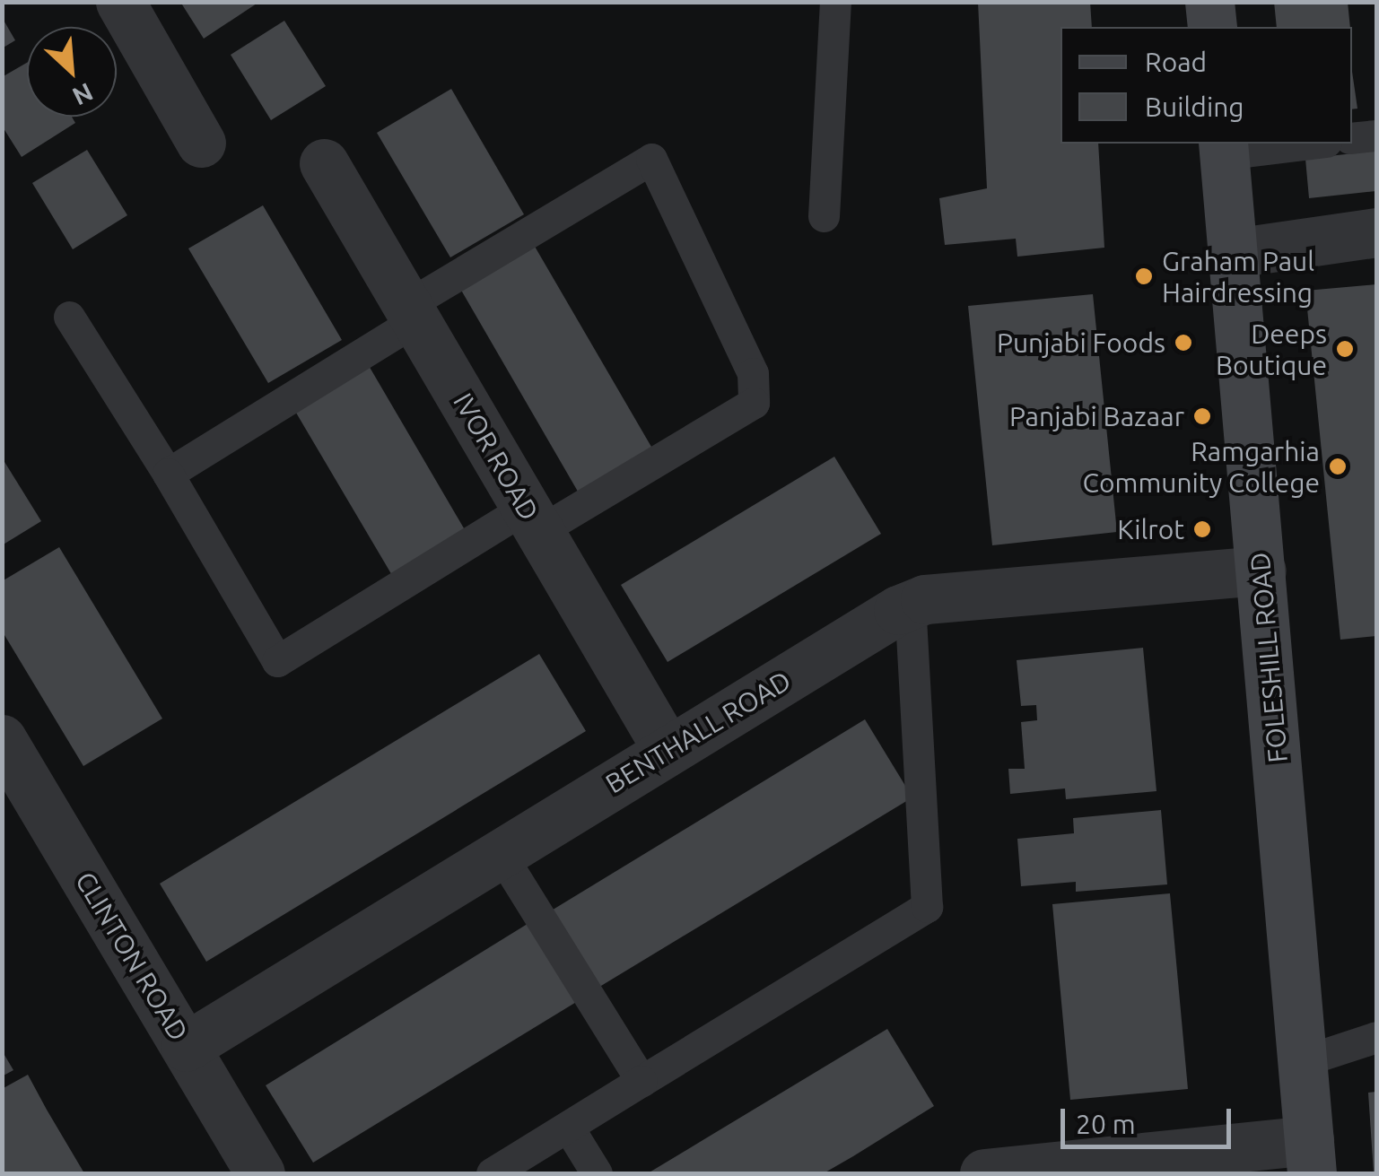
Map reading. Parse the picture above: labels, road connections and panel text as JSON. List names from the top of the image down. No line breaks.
{"streets":{"main road":["FOLESHILL ROAD"],"street":["IVOR ROAD","BENTHALL ROAD","CLINTON ROAD"]},"crossings":[["IVOR ROAD","BENTHALL ROAD"],["FOLESHILL ROAD","BENTHALL ROAD"],["BENTHALL ROAD","CLINTON ROAD"]],"places":["Graham Paul Hairdressing","Punjabi Foods","Deeps Boutique","Panjabi Bazaar","Ramgarhia Community College","Kilrot"],"legend":["Road","Building"],"scale_bar":"20 m","north":"bottom right"}
